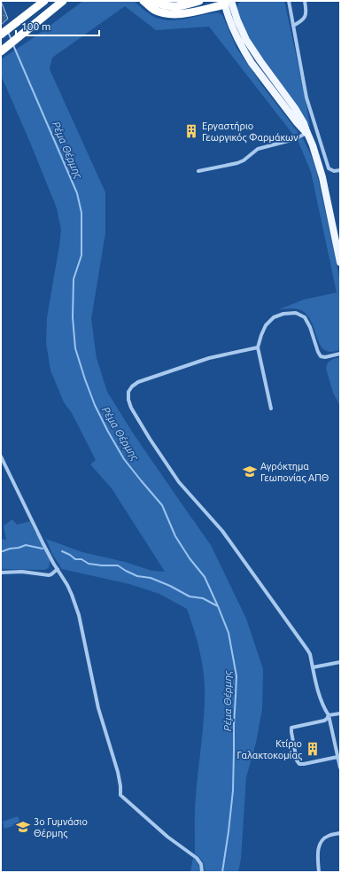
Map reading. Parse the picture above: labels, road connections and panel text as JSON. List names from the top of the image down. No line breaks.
{"water":["Ρέμα Θέρμης"],"places":{"building":["Εργαστήριο Γεωργικός Φαρμάκων","Κτίριο Γαλακτοκομίας"],"school or university":["Αγρόκτημα Γεωπονίας ΑΠΘ","3ο Γυμνάσιο Θέρμης"]},"scale_bar":"100 m"}
